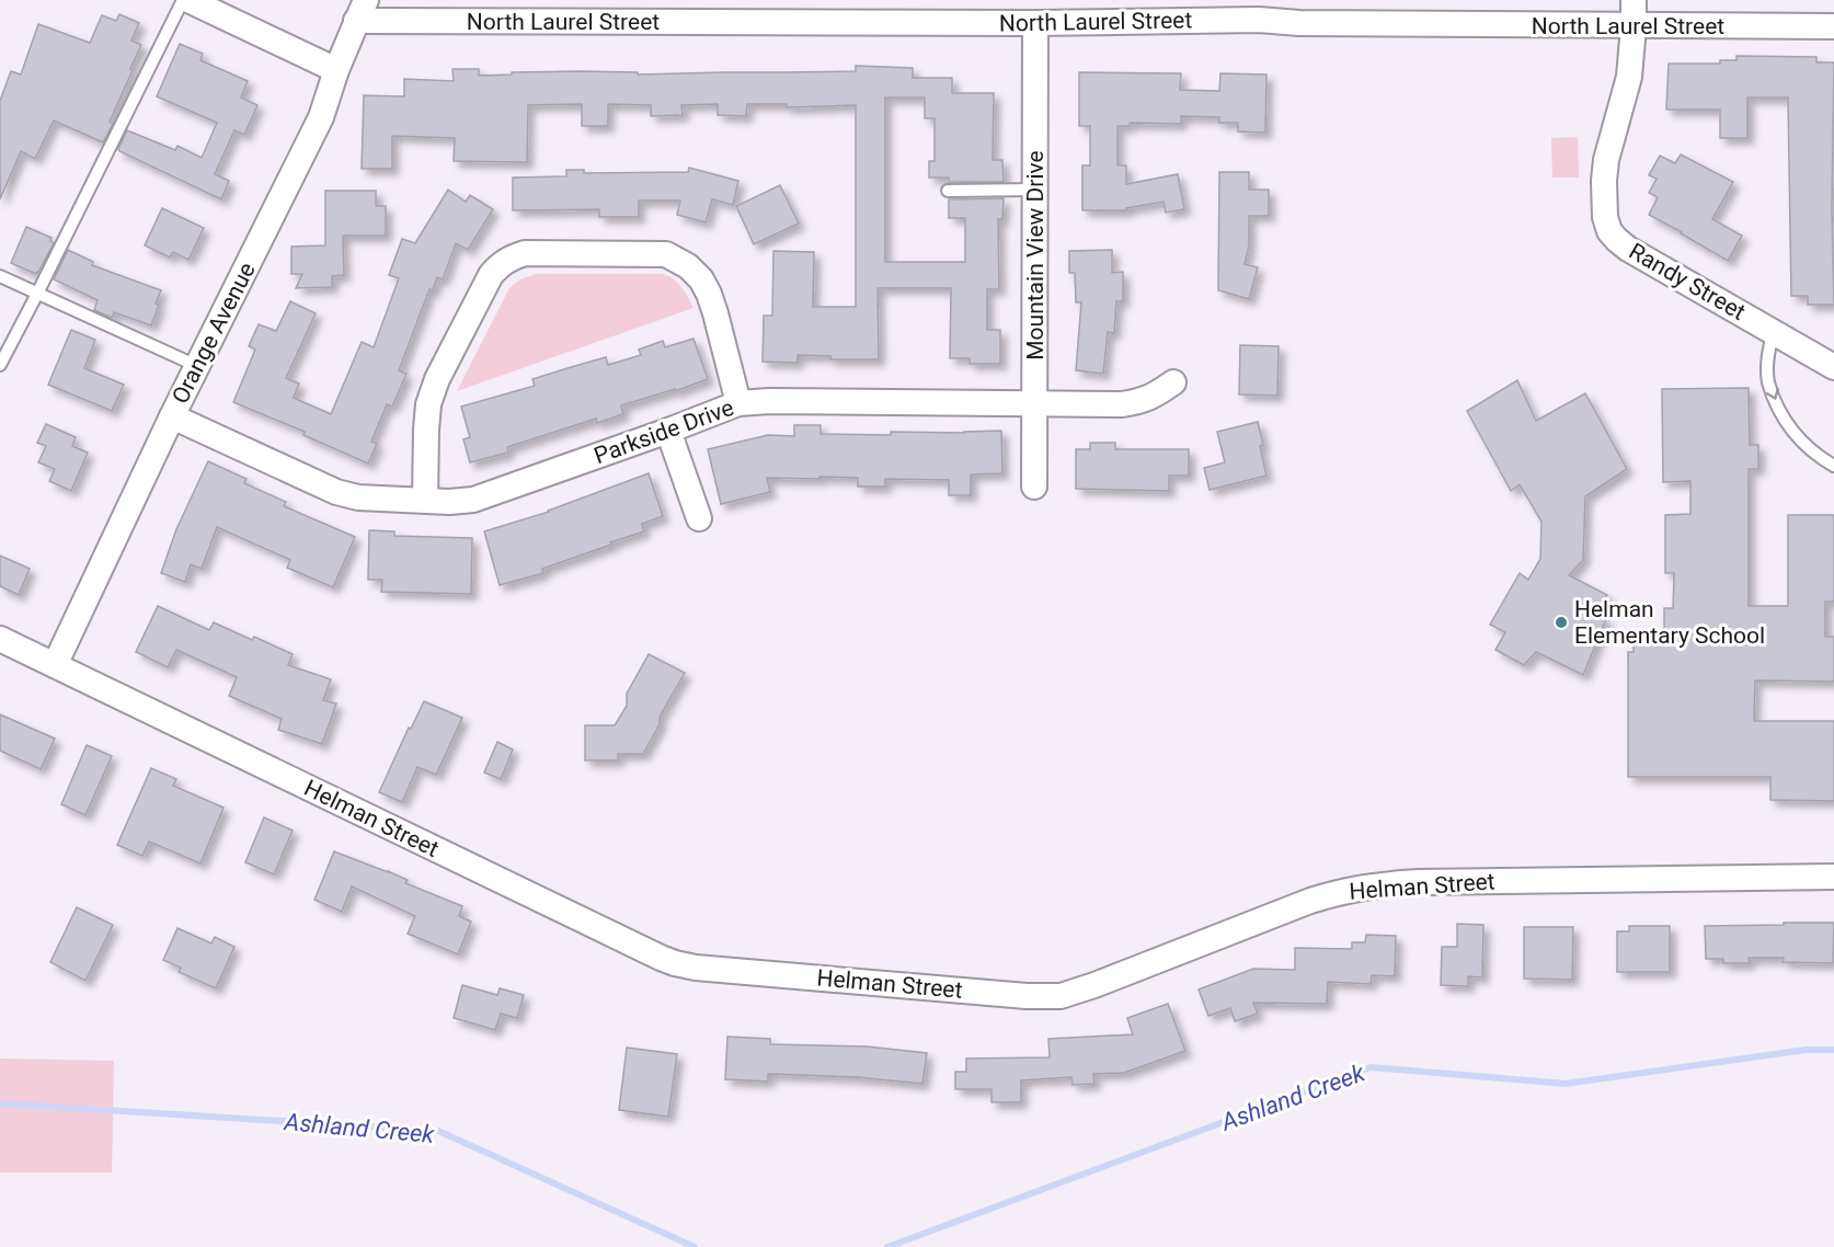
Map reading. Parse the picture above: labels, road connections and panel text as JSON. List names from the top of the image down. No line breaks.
{"streets":{"street":["North Laurel Street","Mountain View Drive","Randy Street","Orange Avenue","Parkside Drive","Helman Street"]},"crossings":[["North Laurel Street","Mountain View Drive"],["North Laurel Street","Randy Street"],["North Laurel Street","Orange Avenue"],["Mountain View Drive","Parkside Drive"],["Orange Avenue","Parkside Drive"],["Orange Avenue","Helman Street"]],"water":["Ashland Creek"],"places":["Helman Elementary School"]}
